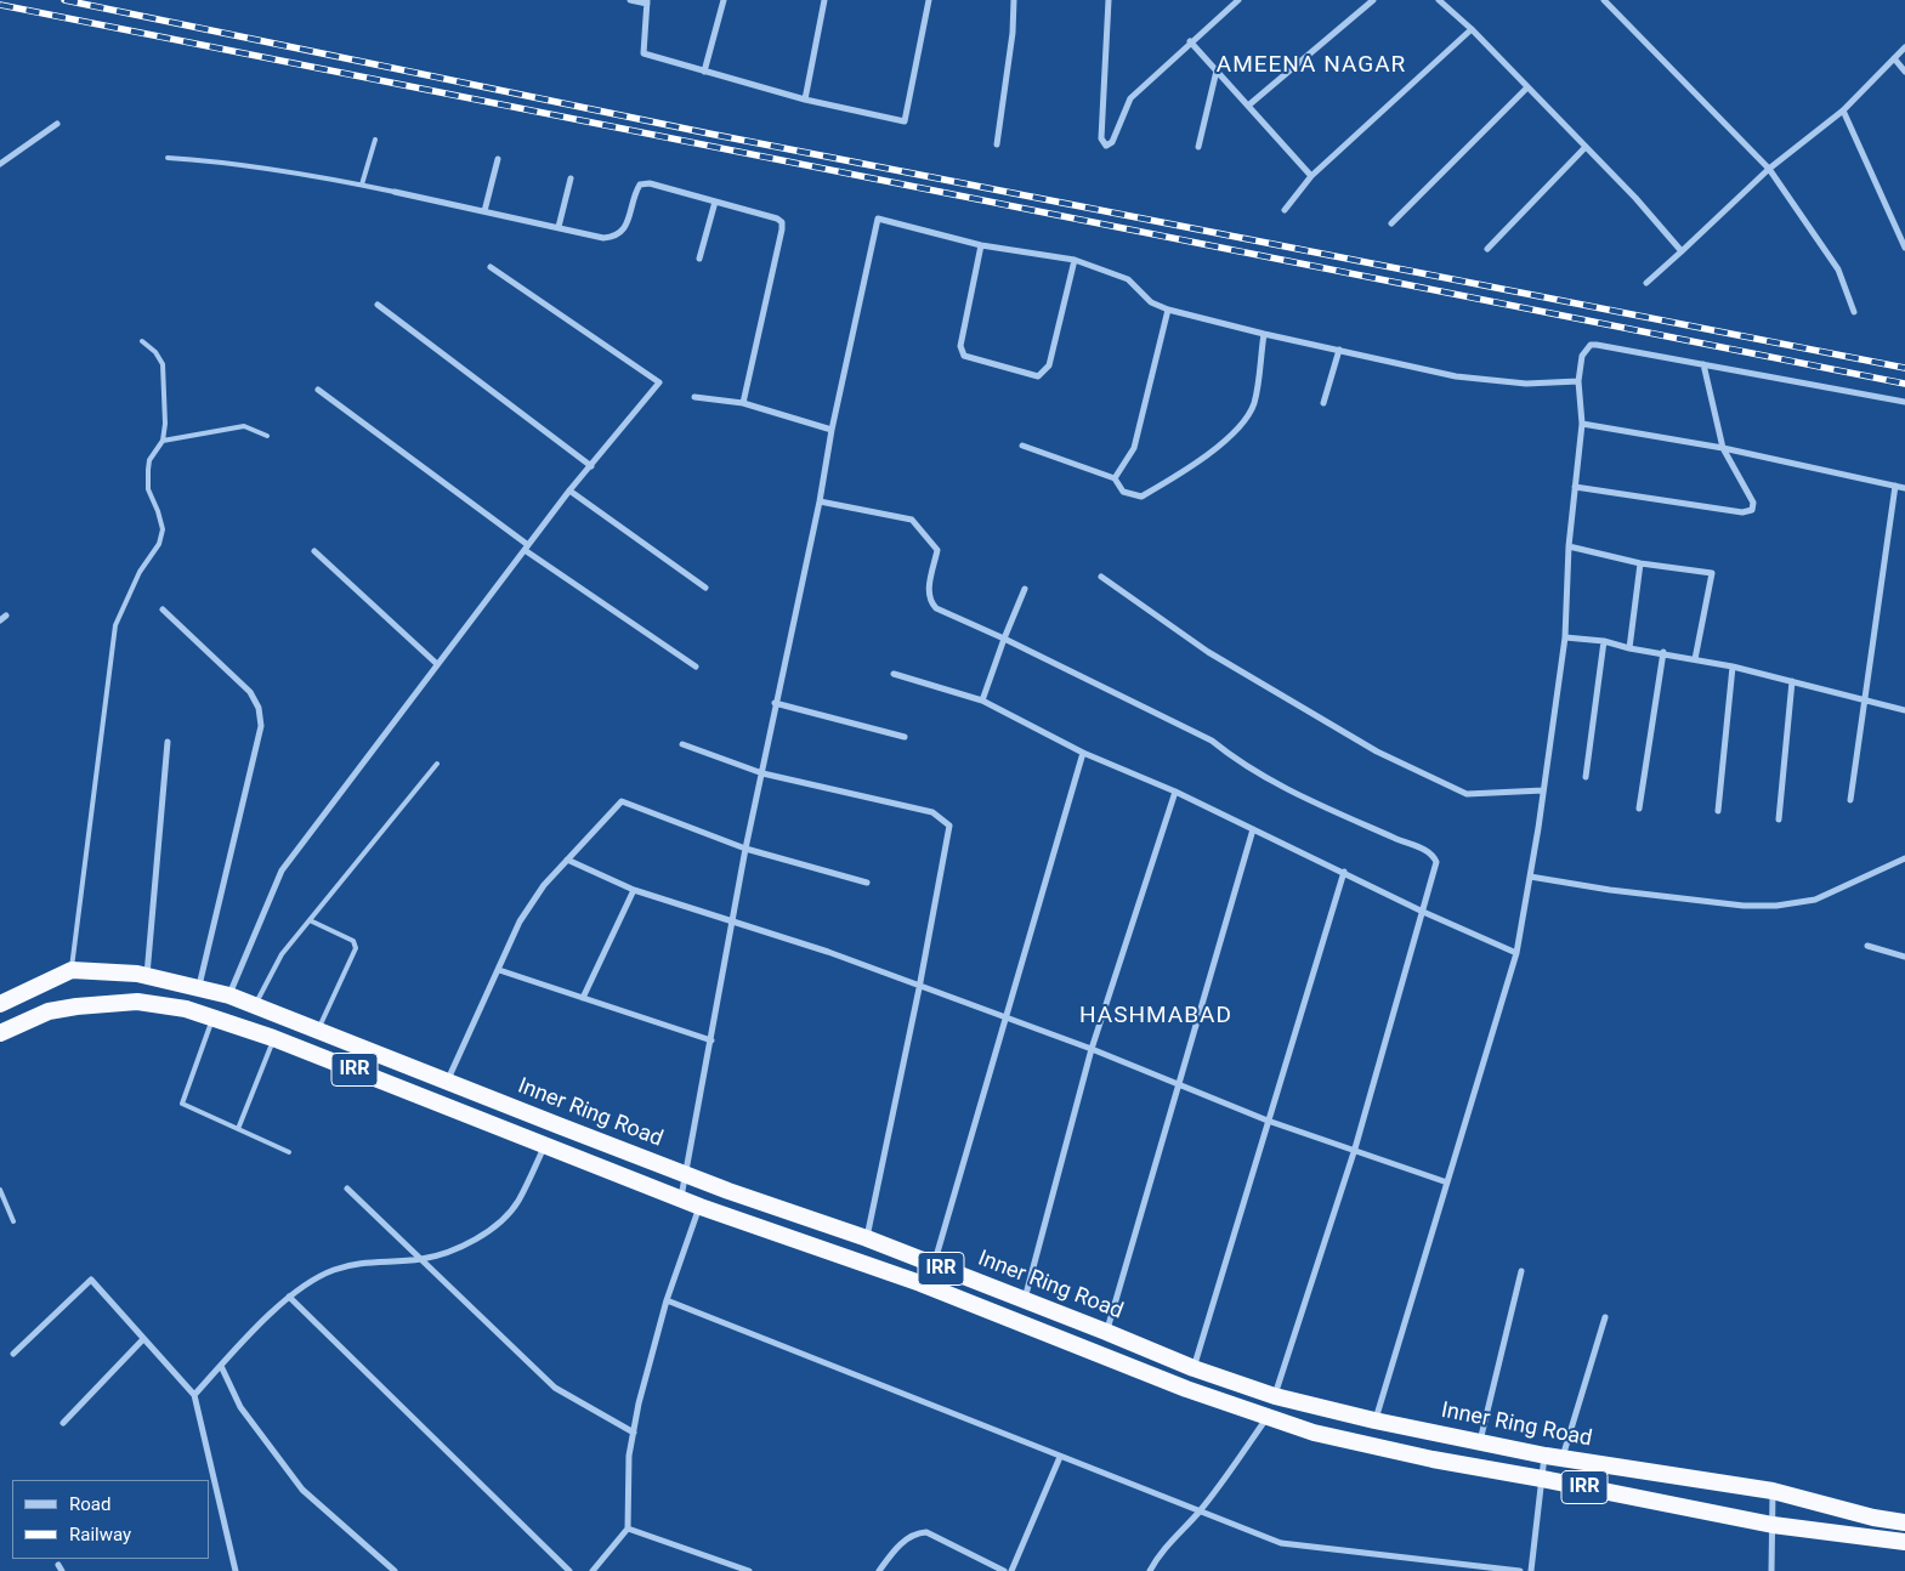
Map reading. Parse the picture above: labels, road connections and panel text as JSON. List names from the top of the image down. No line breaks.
{"streets":{"highway":["IRR","Inner Ring Road"]},"districts":["AMEENA NAGAR","HASHMABAD"],"legend":["Road","Railway"]}
